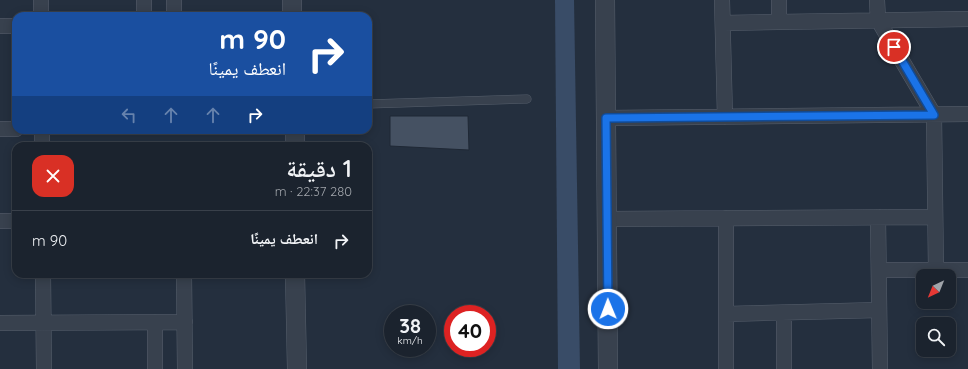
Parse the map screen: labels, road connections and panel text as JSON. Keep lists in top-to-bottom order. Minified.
{"north":"bottom left","page":{"turn":["90 m","انعطف يمينًا"],"heading":["1 دقيقة","280 m · 22:37"],"list":[{"name":"انعطف يمينًا","value":"90 m"}],"speed":"38 km/h","limit":"40"}}
